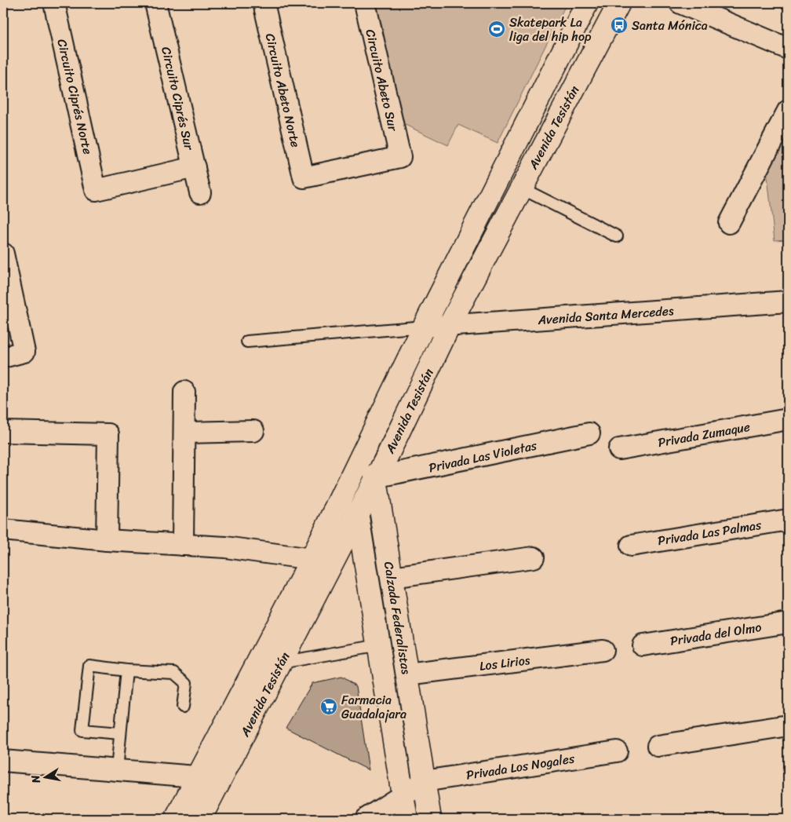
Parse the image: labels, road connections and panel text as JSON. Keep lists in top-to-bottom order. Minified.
{"streets":{"street":["Circuito Abeto Sur","Circuito Abeto Norte","Circuito Ciprés Norte","Circuito Ciprés Sur","Avenida Tesistán","Avenida Santa Mercedes","Privada Zumaque","Privada Las Violetas","Privada Las Palmas","Calzada Federalistas","Privada del Olmo","Los Lirios","Privada Los Nogales"]},"crossings":[["Circuito Abeto Sur","Circuito Abeto Norte"],["Circuito Ciprés Norte","Circuito Ciprés Sur"],["Avenida Tesistán","Avenida Santa Mercedes"],["Avenida Tesistán","Privada Las Violetas"],["Avenida Tesistán","Calzada Federalistas"],["Privada Las Violetas","Calzada Federalistas"],["Calzada Federalistas","Los Lirios"],["Calzada Federalistas","Privada Los Nogales"]],"places":{"bus stop":["Santa Mónica"],"sports":["Skatepark La liga del hip hop"],"supermarket":["Farmacia Guadalajara"]},"north":"left"}
